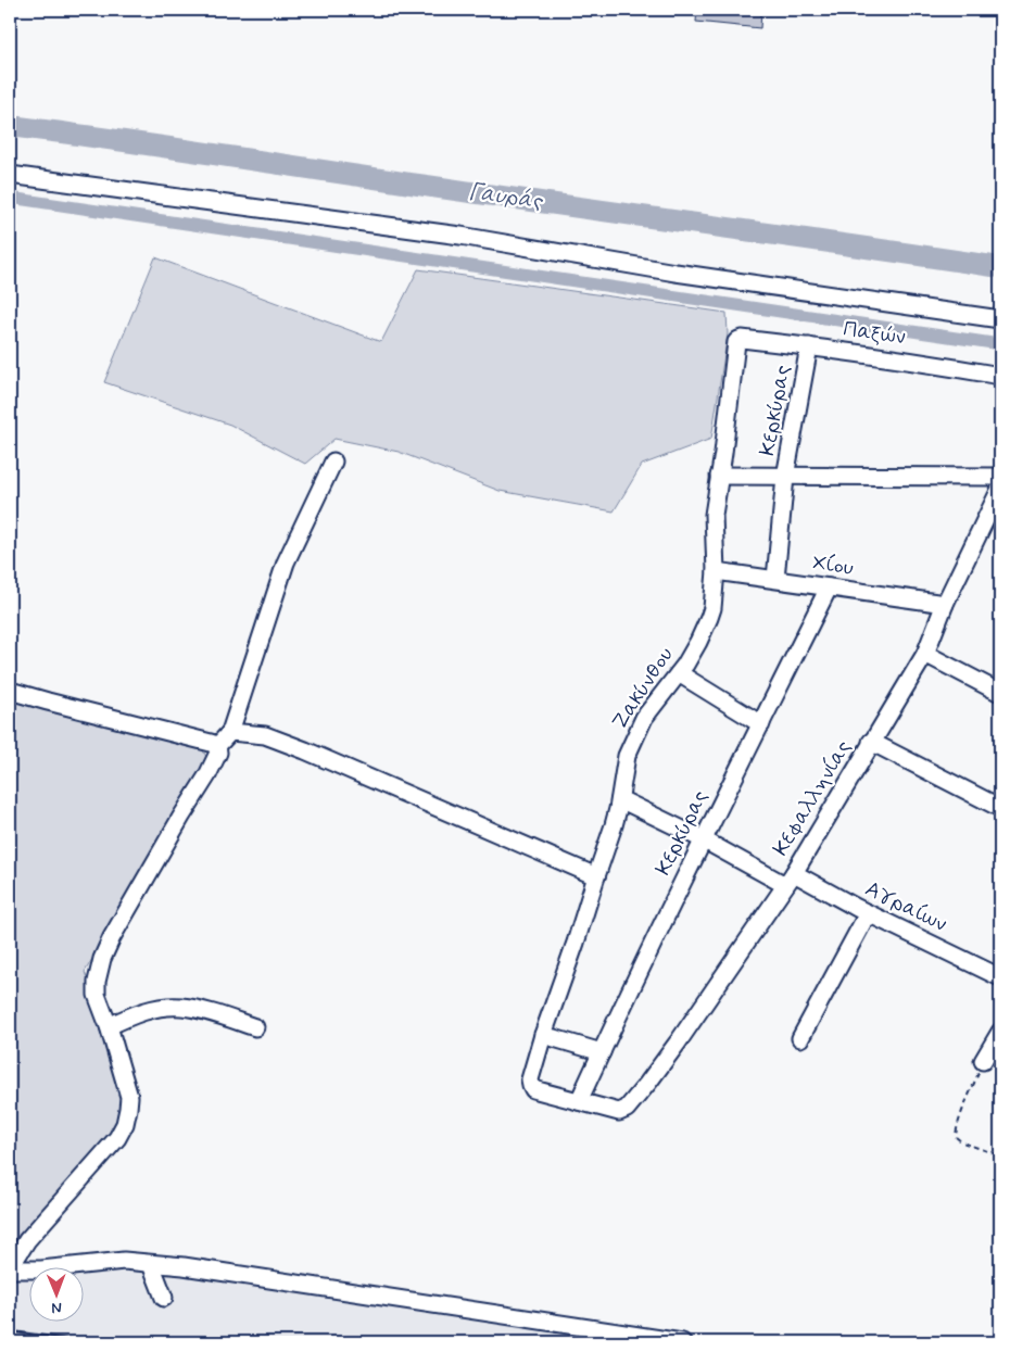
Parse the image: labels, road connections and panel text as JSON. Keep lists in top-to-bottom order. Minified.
{"streets":{"street":["Παξών","Κερκύρας","Χίου","Ζακύνθου","Κεφαλληνίας","Αγραίων"]},"crossings":[["Παξών","Κερκύρας"],["Παξών","Ζακύνθου"],["Κερκύρας","Χίου"],["Κερκύρας","Ζακύνθου"],["Κερκύρας","Κεφαλληνίας"],["Κερκύρας","Αγραίων"],["Χίου","Ζακύνθου"],["Χίου","Κεφαλληνίας"],["Ζακύνθου","Κεφαλληνίας"],["Ζακύνθου","Αγραίων"],["Κεφαλληνίας","Αγραίων"]],"water":["Γαυράς"],"north":"bottom"}
